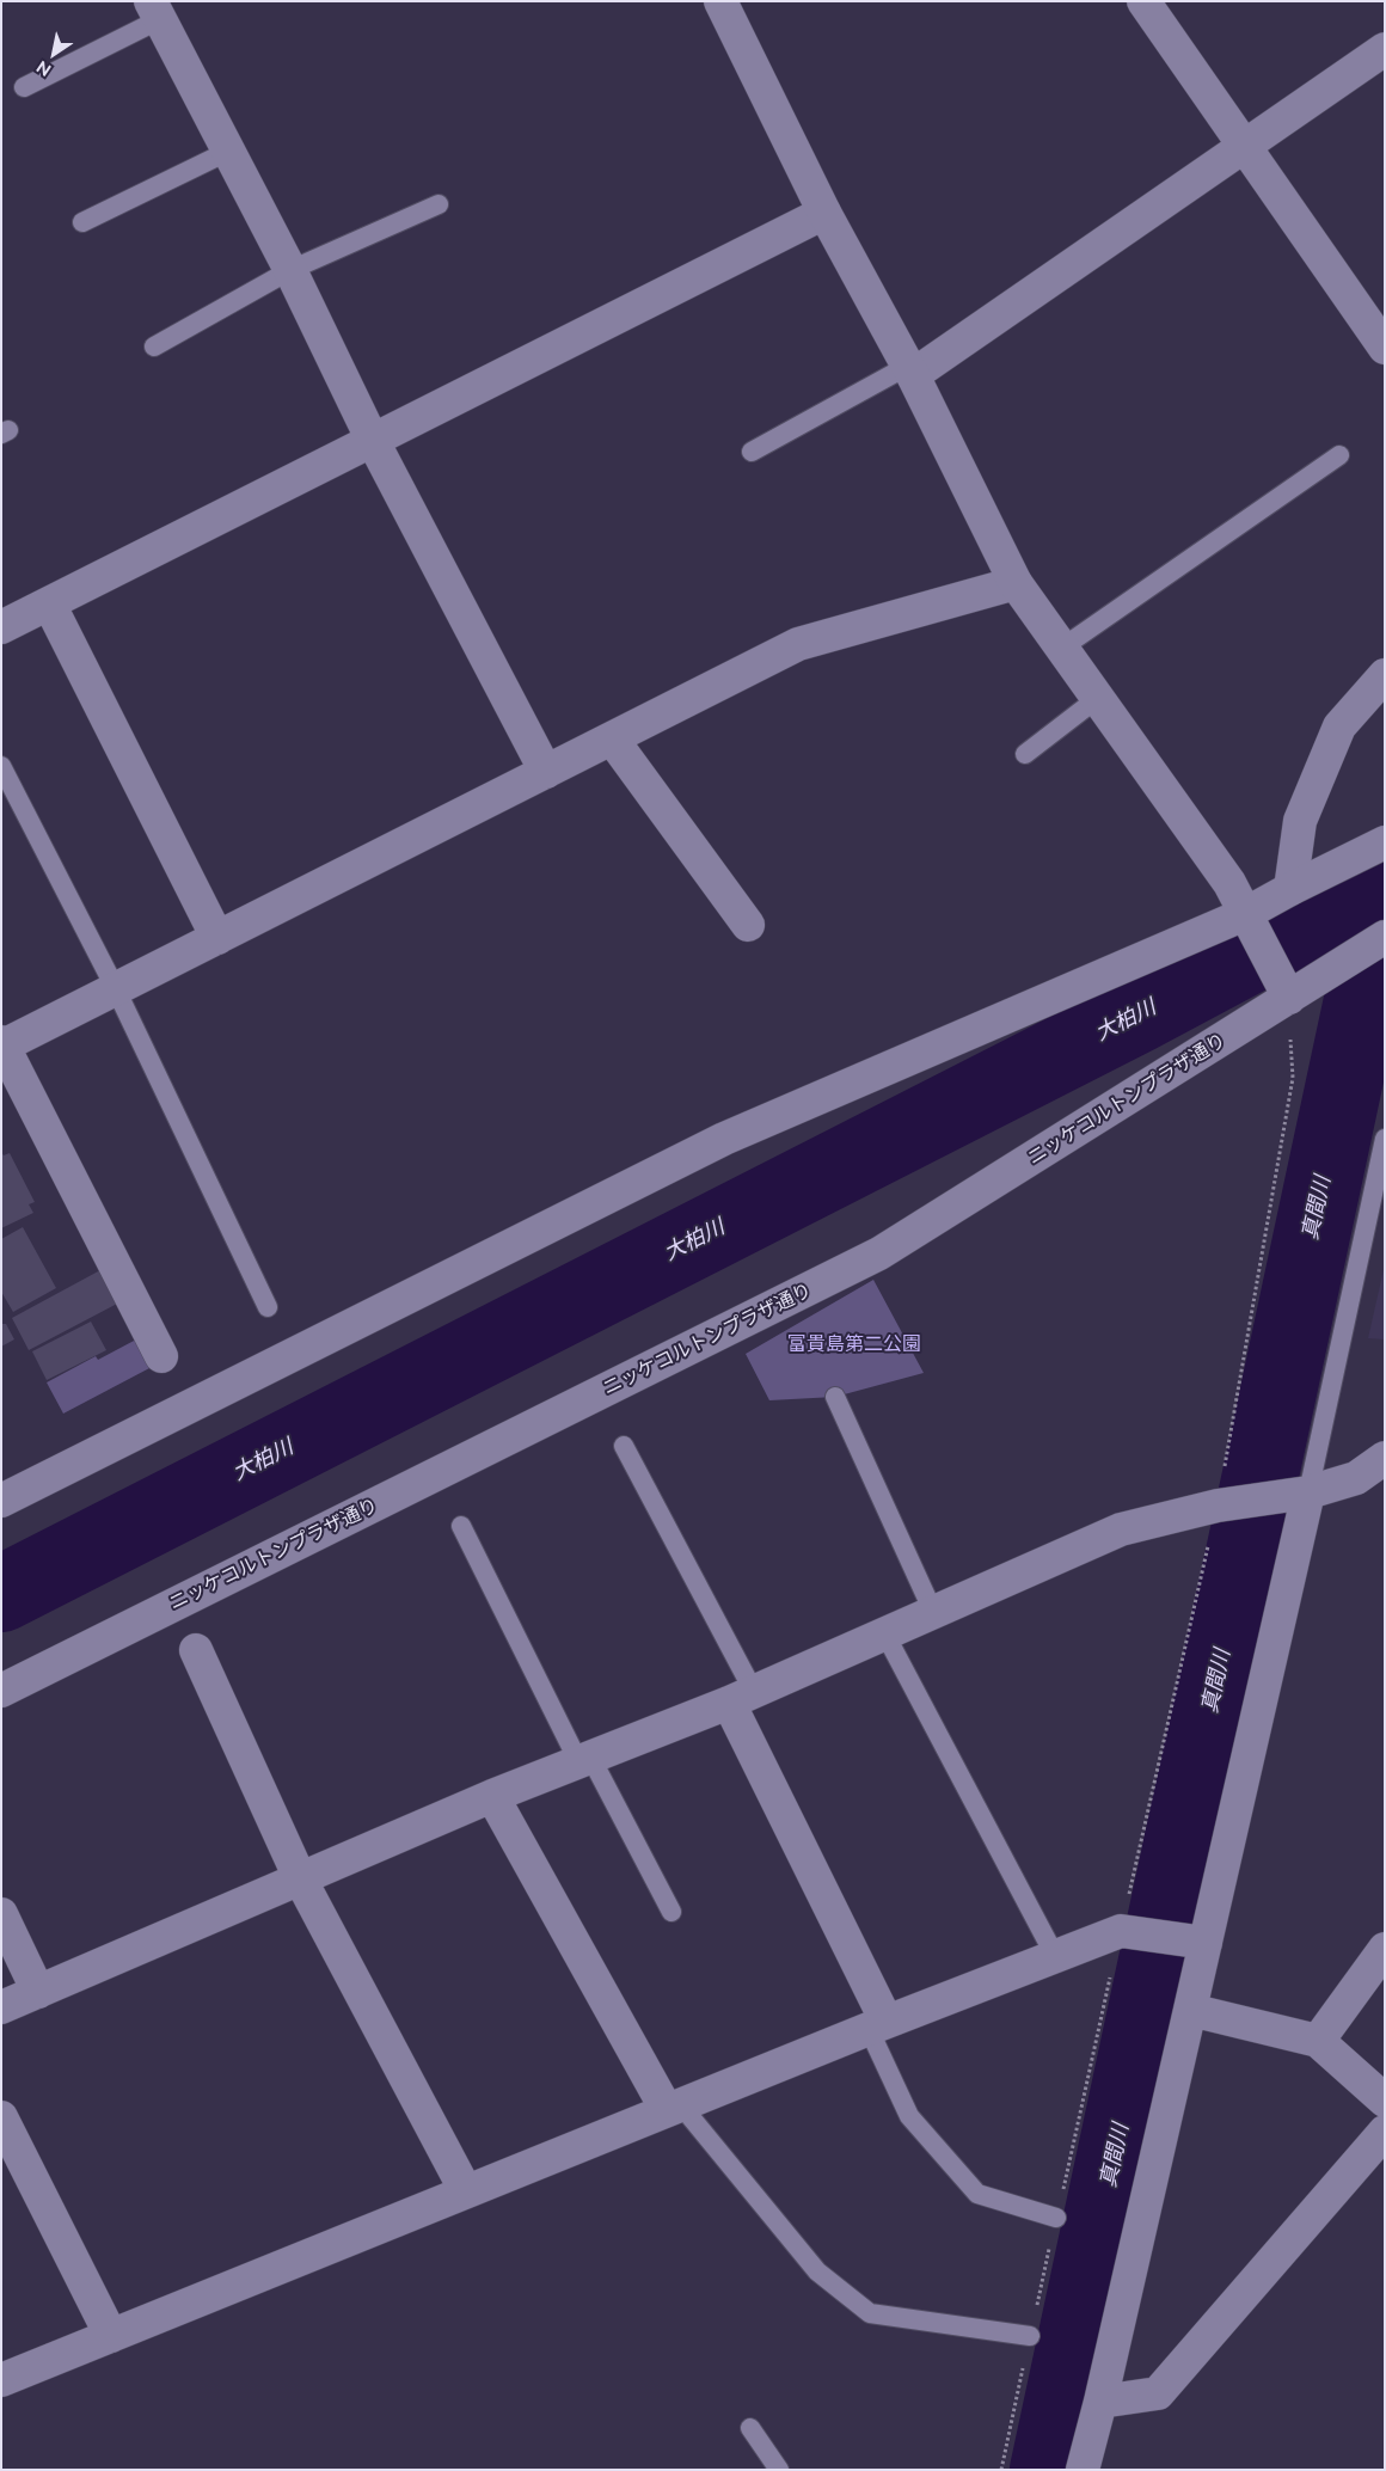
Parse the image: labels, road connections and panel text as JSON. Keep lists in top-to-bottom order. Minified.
{"streets":{"street":["ニッケコルトンプラザ通り"]},"water":["大柏川","真間川"],"parks":["富貴島第二公園"],"north":"bottom left"}
